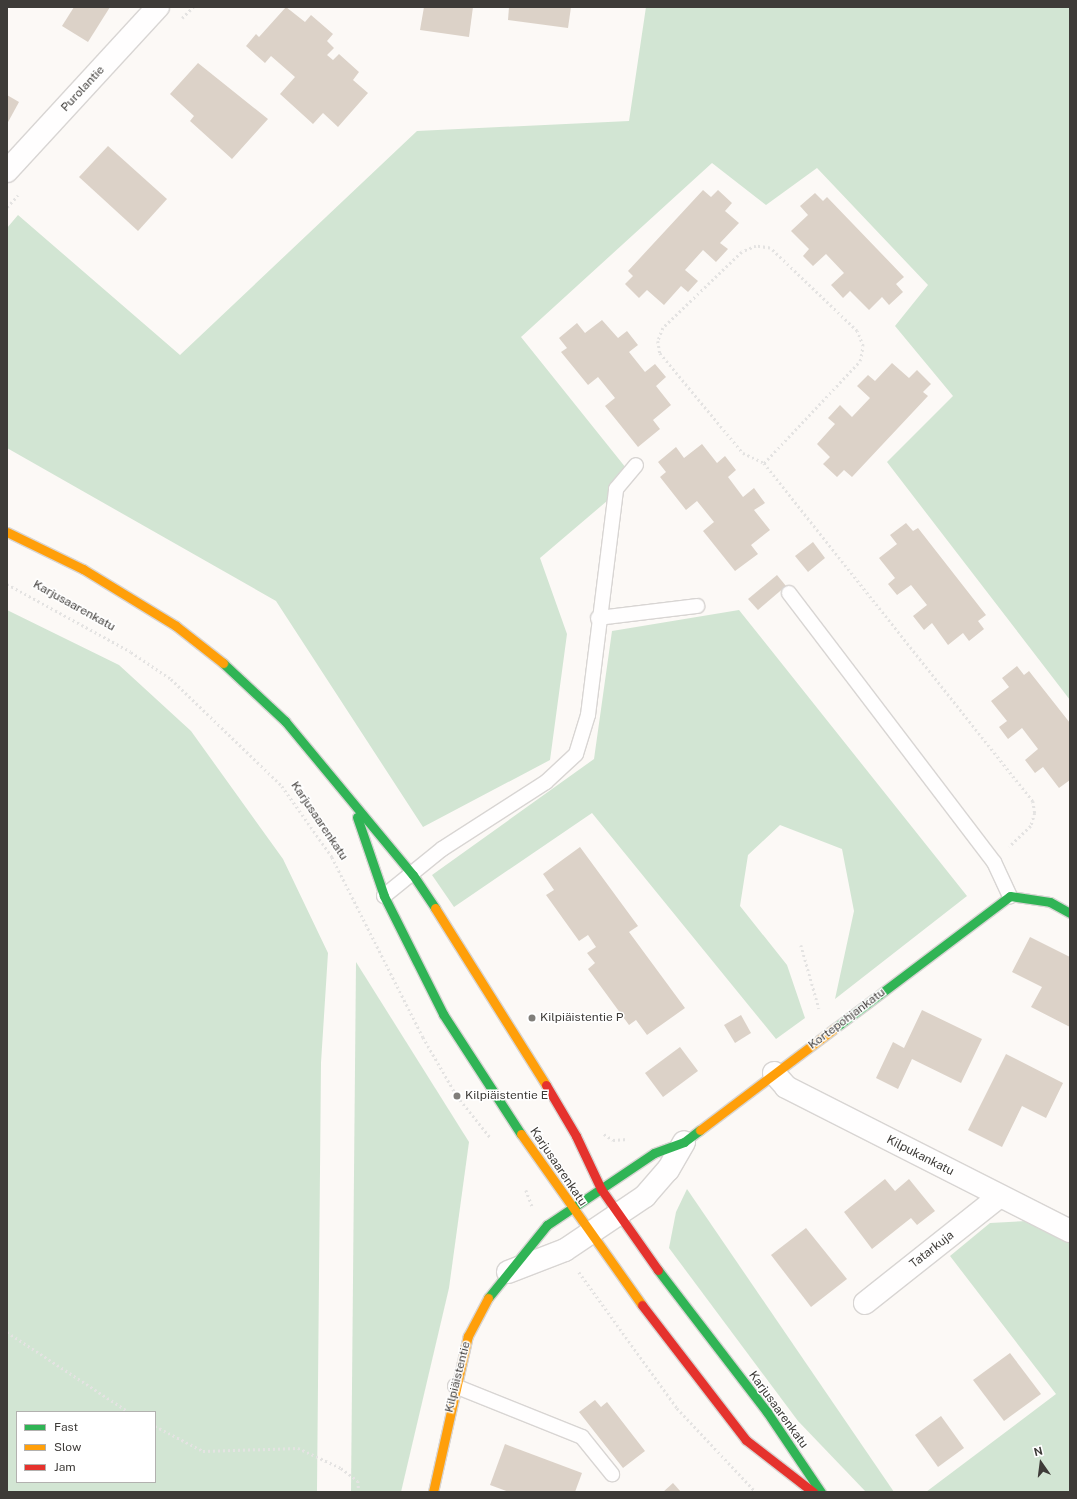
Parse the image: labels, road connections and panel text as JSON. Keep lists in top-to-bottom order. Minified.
{"streets":{"street":["Purolantie","Karjusaarenkatu","Kortepohjankatu","Kilpukankatu","Tatarkuja","Kilpiäistentie"]},"crossings":[["Karjusaarenkatu","Kortepohjankatu"],["Karjusaarenkatu","Kilpiäistentie"],["Kortepohjankatu","Kilpukankatu"],["Kortepohjankatu","Kilpiäistentie"],["Kilpukankatu","Tatarkuja"]],"places":["Kilpiäistentie P","Kilpiäistentie E"],"legend":["Fast","Slow","Jam"],"north":"top"}
